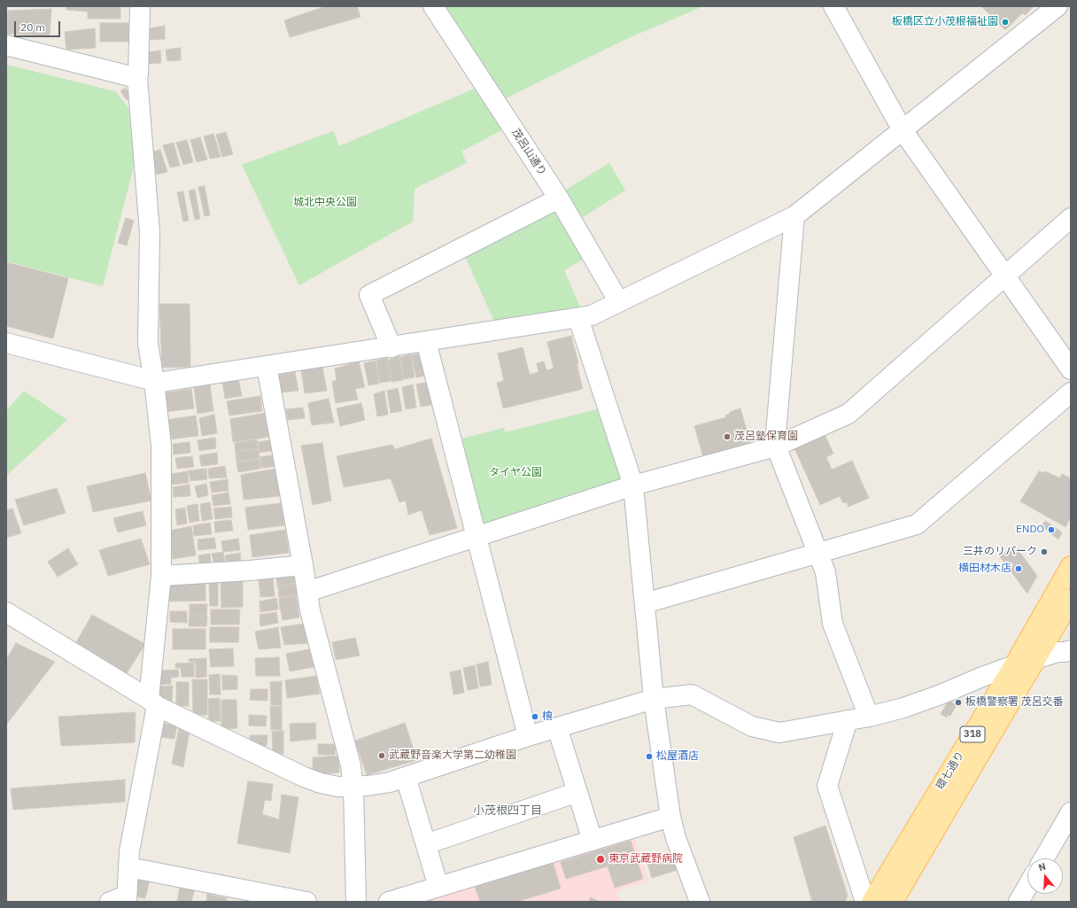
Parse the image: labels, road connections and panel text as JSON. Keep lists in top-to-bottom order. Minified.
{"streets":{"main road":["318","環七通り"],"street":["茂呂山通り"]},"districts":["小茂根四丁目"],"parks":["城北中央公園","タイヤ公園"],"places":["板橋区立小茂根福祉園","茂呂塾保育園","ENDO","三井のリパーク","横田材木店","板橋警察署 茂呂交番","檜","武蔵野音楽大学第二幼稚園","松屋酒店","東京武蔵野病院"],"scale_bar":"20 m","north":"top"}
